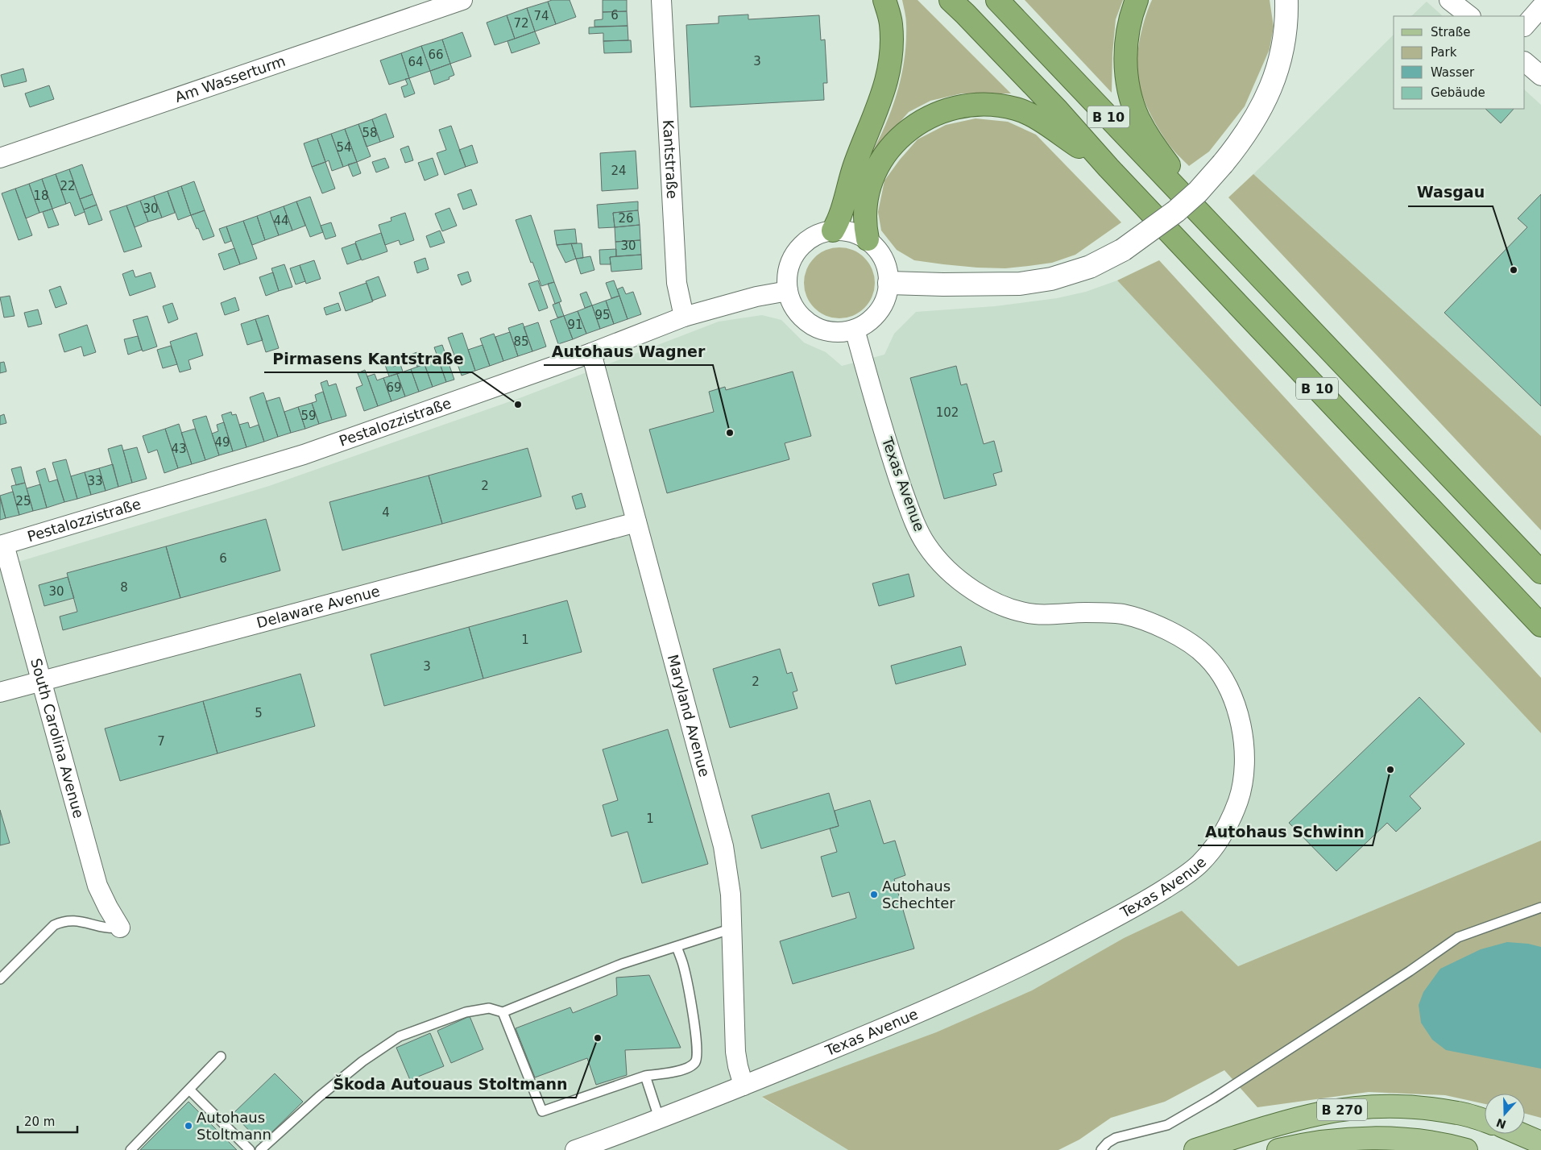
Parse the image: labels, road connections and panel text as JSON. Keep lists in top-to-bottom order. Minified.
{"streets":{"highway":["B 10"],"main road":["B 270"],"street":["Am Wasserturm","Kantstraße","Pestalozzistraße","Texas Avenue","Delaware Avenue","Maryland Avenue","South Carolina Avenue"]},"crossings":[["Kantstraße","Pestalozzistraße"],["Pestalozzistraße","Texas Avenue"],["Pestalozzistraße","Maryland Avenue"],["Pestalozzistraße","South Carolina Avenue"],["Texas Avenue","Maryland Avenue"],["Delaware Avenue","Maryland Avenue"],["Delaware Avenue","South Carolina Avenue"]],"places":["Wasgau","Pirmasens Kantstraße","Autohaus Wagner","Autohaus Schwinn","Autohaus Schechter","Škoda Autouaus Stoltmann","Autohaus Stoltmann"],"house_numbers":["6","74","72","66","3","64","58","54","24","22","18","30","26","44","30","95","91","85","69","102","59","49","43","33","2","25","4","6","8","30","1","3","2","5","7","1"],"legend":["Straße","Park","Wasser","Gebäude"],"scale_bar":"20 m","north":"bottom"}
